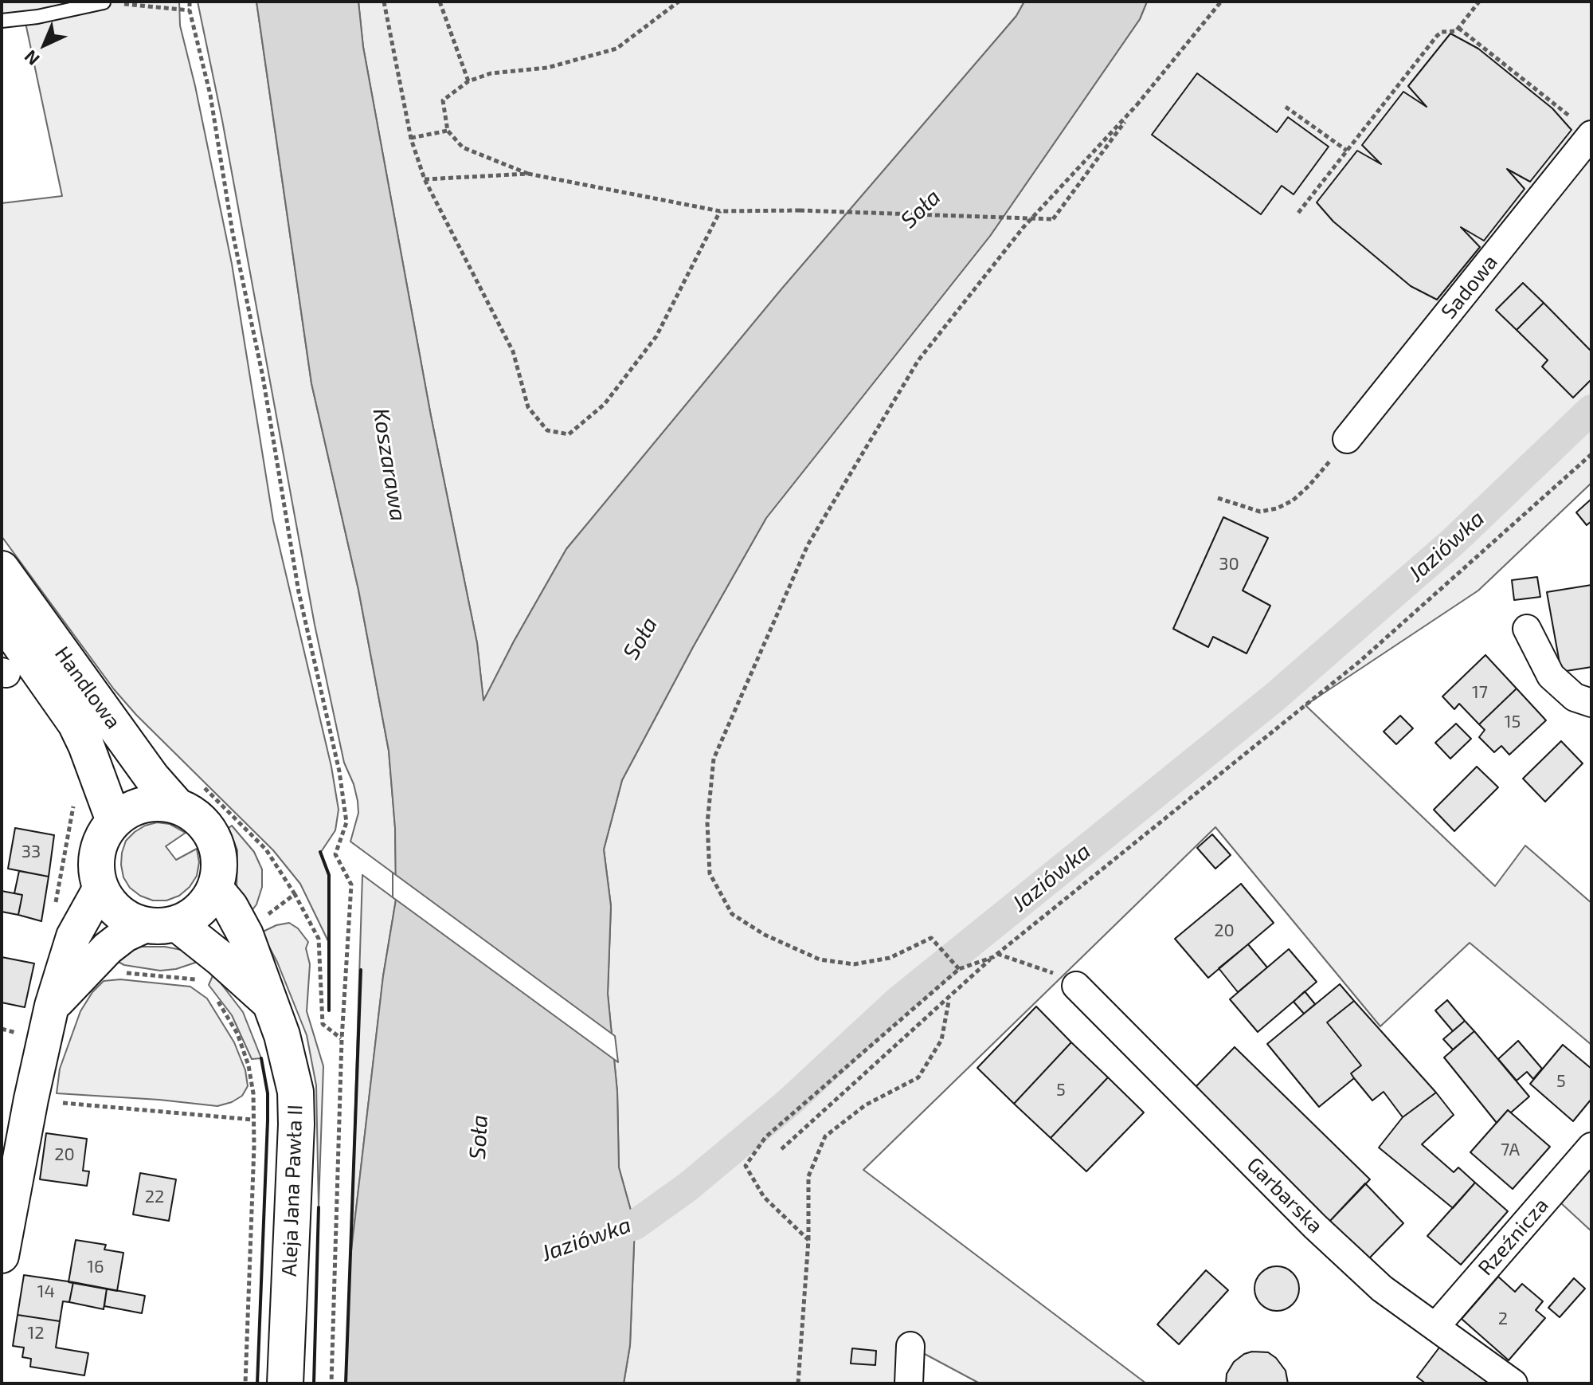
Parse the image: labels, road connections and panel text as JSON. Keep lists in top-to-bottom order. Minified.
{"streets":{"main road":["Handlowa","Aleja Jana Pawła II"],"street":["Sadowa","Garbarska","Rzeźnicza"]},"crossings":[["Handlowa","Aleja Jana Pawła II"],["Garbarska","Rzeźnicza"]],"water":["Soła","Koszarawa","Jaziówka"],"house_numbers":["30","17","15","33","20","5","5","7A","20","22","16","14","2","12"],"north":"bottom left"}
